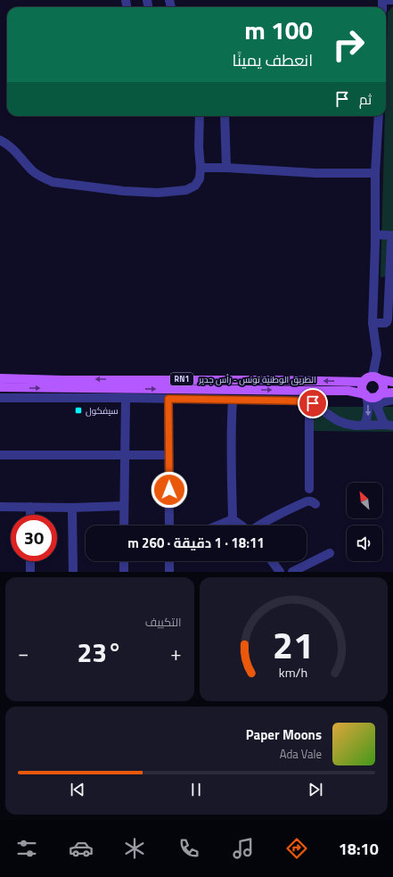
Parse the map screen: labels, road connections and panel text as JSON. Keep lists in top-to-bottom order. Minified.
{"streets":{"main road":["RN1","الطريق الوطنية تونس - رأس جدير"]},"places":{"transit":["سيفكول"]},"north":"top left","page":{"turn":["100 m","انعطف يمينًا"],"then":"ثم","limit":"30","trip":"18:11 · 1 دقيقة · 260 m","tile":"التكييف","heat":["−","23°","+"],"song":["Paper Moons","Ada Vale"],"tabs":"18:10","gauge":["21","km/h"]}}
